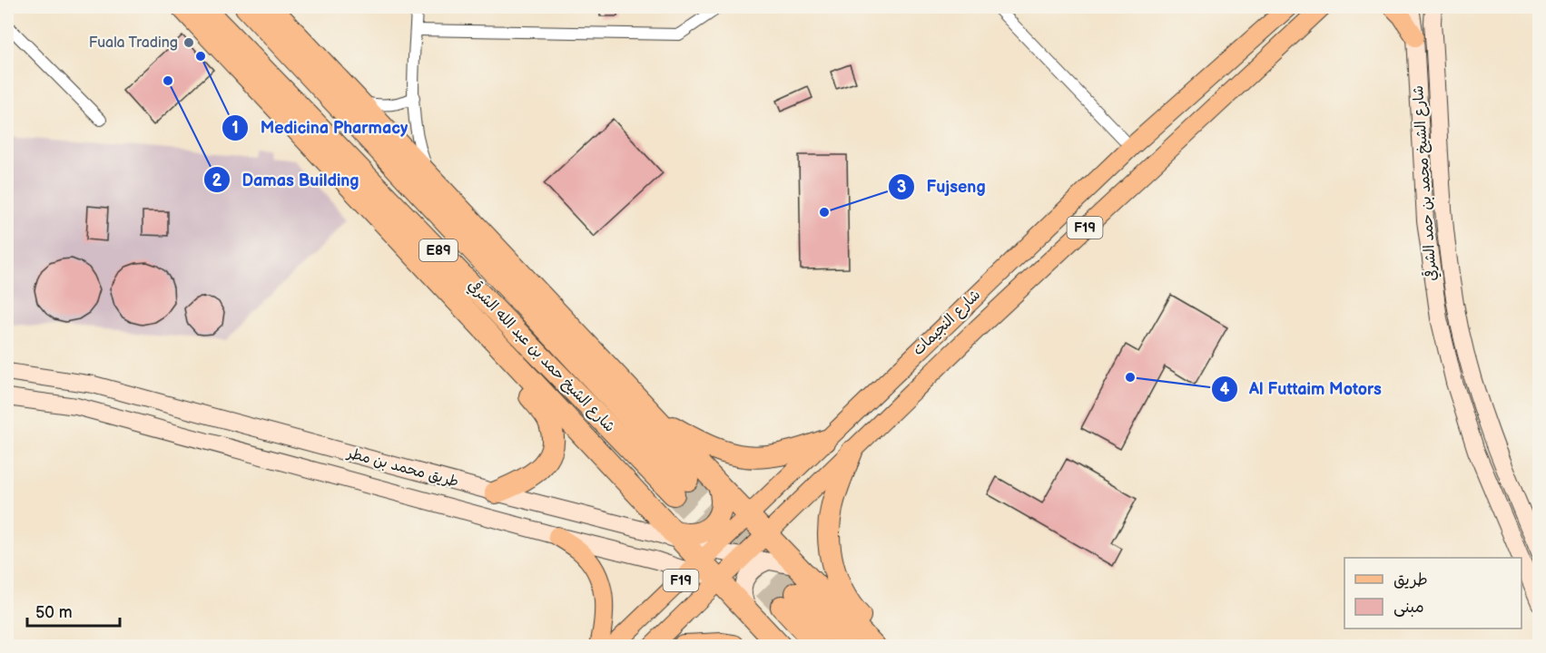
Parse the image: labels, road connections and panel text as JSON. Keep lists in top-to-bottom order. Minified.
{"streets":{"highway":["E89","شارع الشيخ حمد بن عبد الله الشرقي"],"main road":["F19","شارع النجيمات"],"street":["شارع الشيخ محمد بن حمد الشرقي","طريق محمد بن مطر"]},"crossings":[["شارع النجيمات","طريق محمد بن مطر"]],"places":["Fuala Trading","Medicina Pharmacy","Damas Building","Fujseng","Al Futtaim Motors"],"legend":["طريق","مبنى"],"scale_bar":"50 m"}
